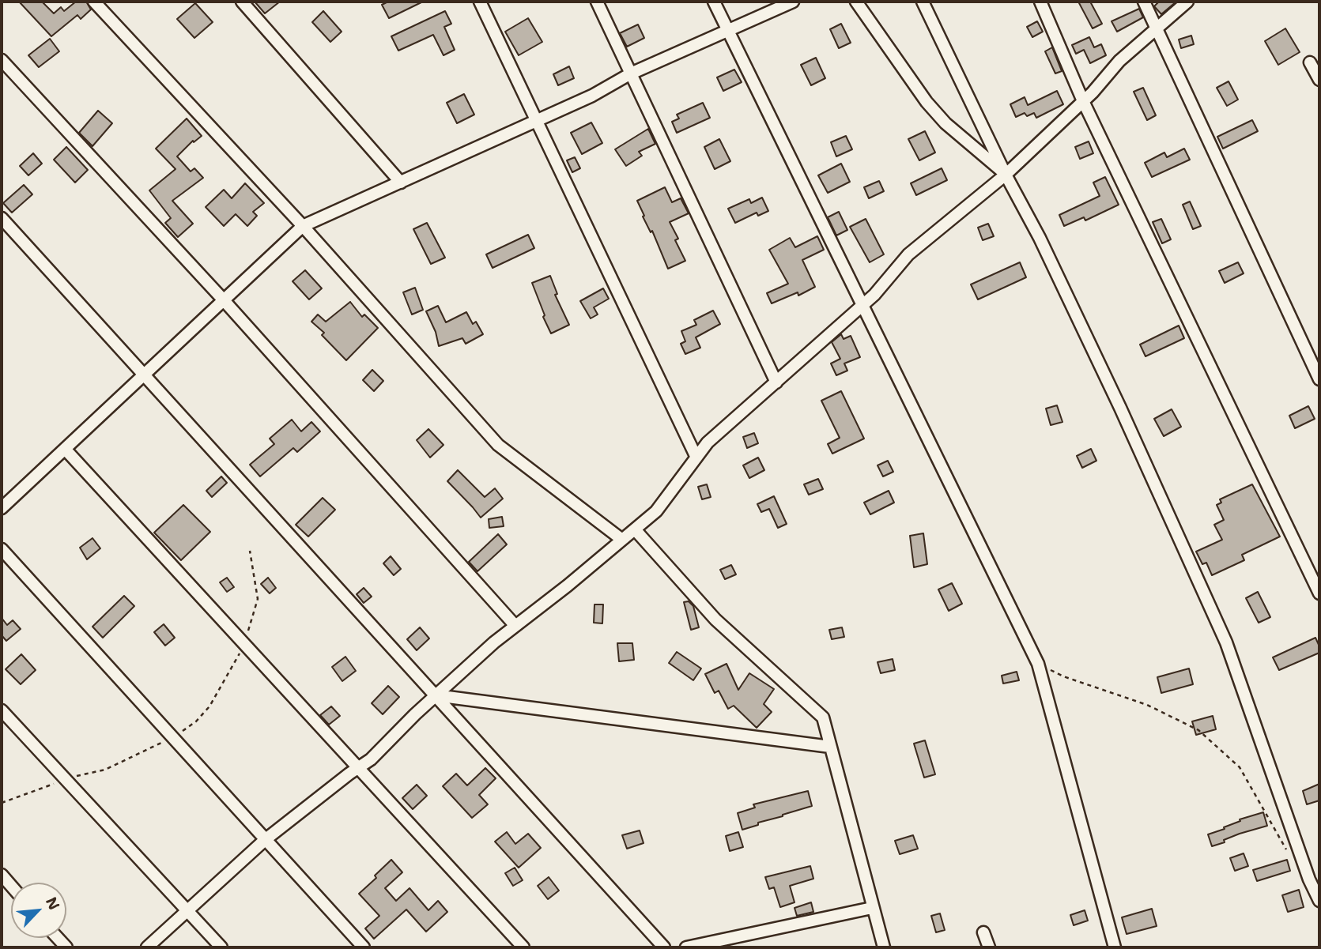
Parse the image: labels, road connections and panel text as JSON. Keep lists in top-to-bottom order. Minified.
{"north":"top right"}
